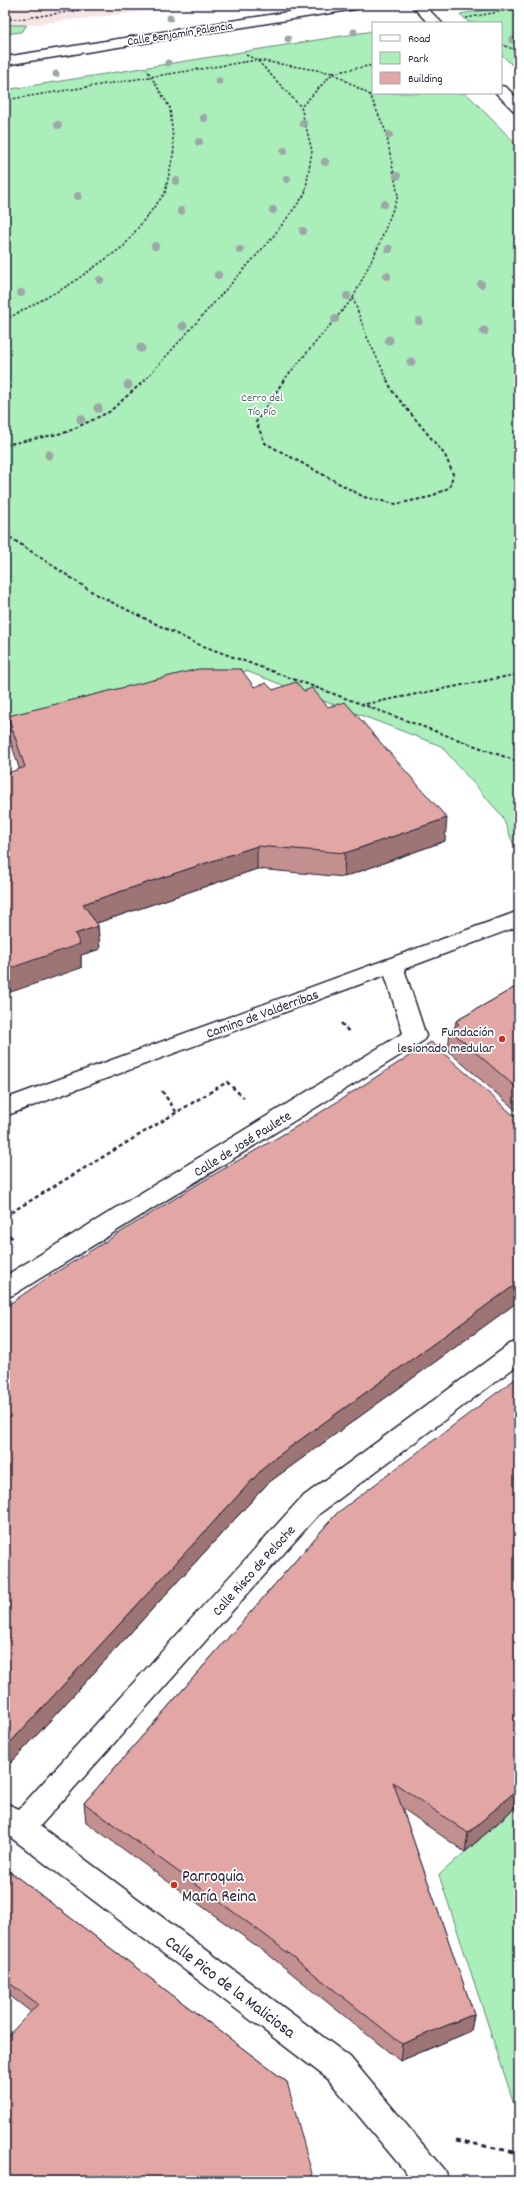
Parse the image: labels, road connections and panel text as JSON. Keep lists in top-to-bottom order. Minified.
{"streets":{"street":["Calle Benjamín Palencia","Camino de Valderribas","Calle de José Paulete","Calle Risco de Peloche","Calle Pico de la Maliciosa"]},"crossings":[["Calle Risco de Peloche","Calle Pico de la Maliciosa"]],"parks":["Cerro del Tío Pío"],"places":["Fundación lesionado medular","Parroquia María Reina"],"legend":["Road","Park","Building"]}
